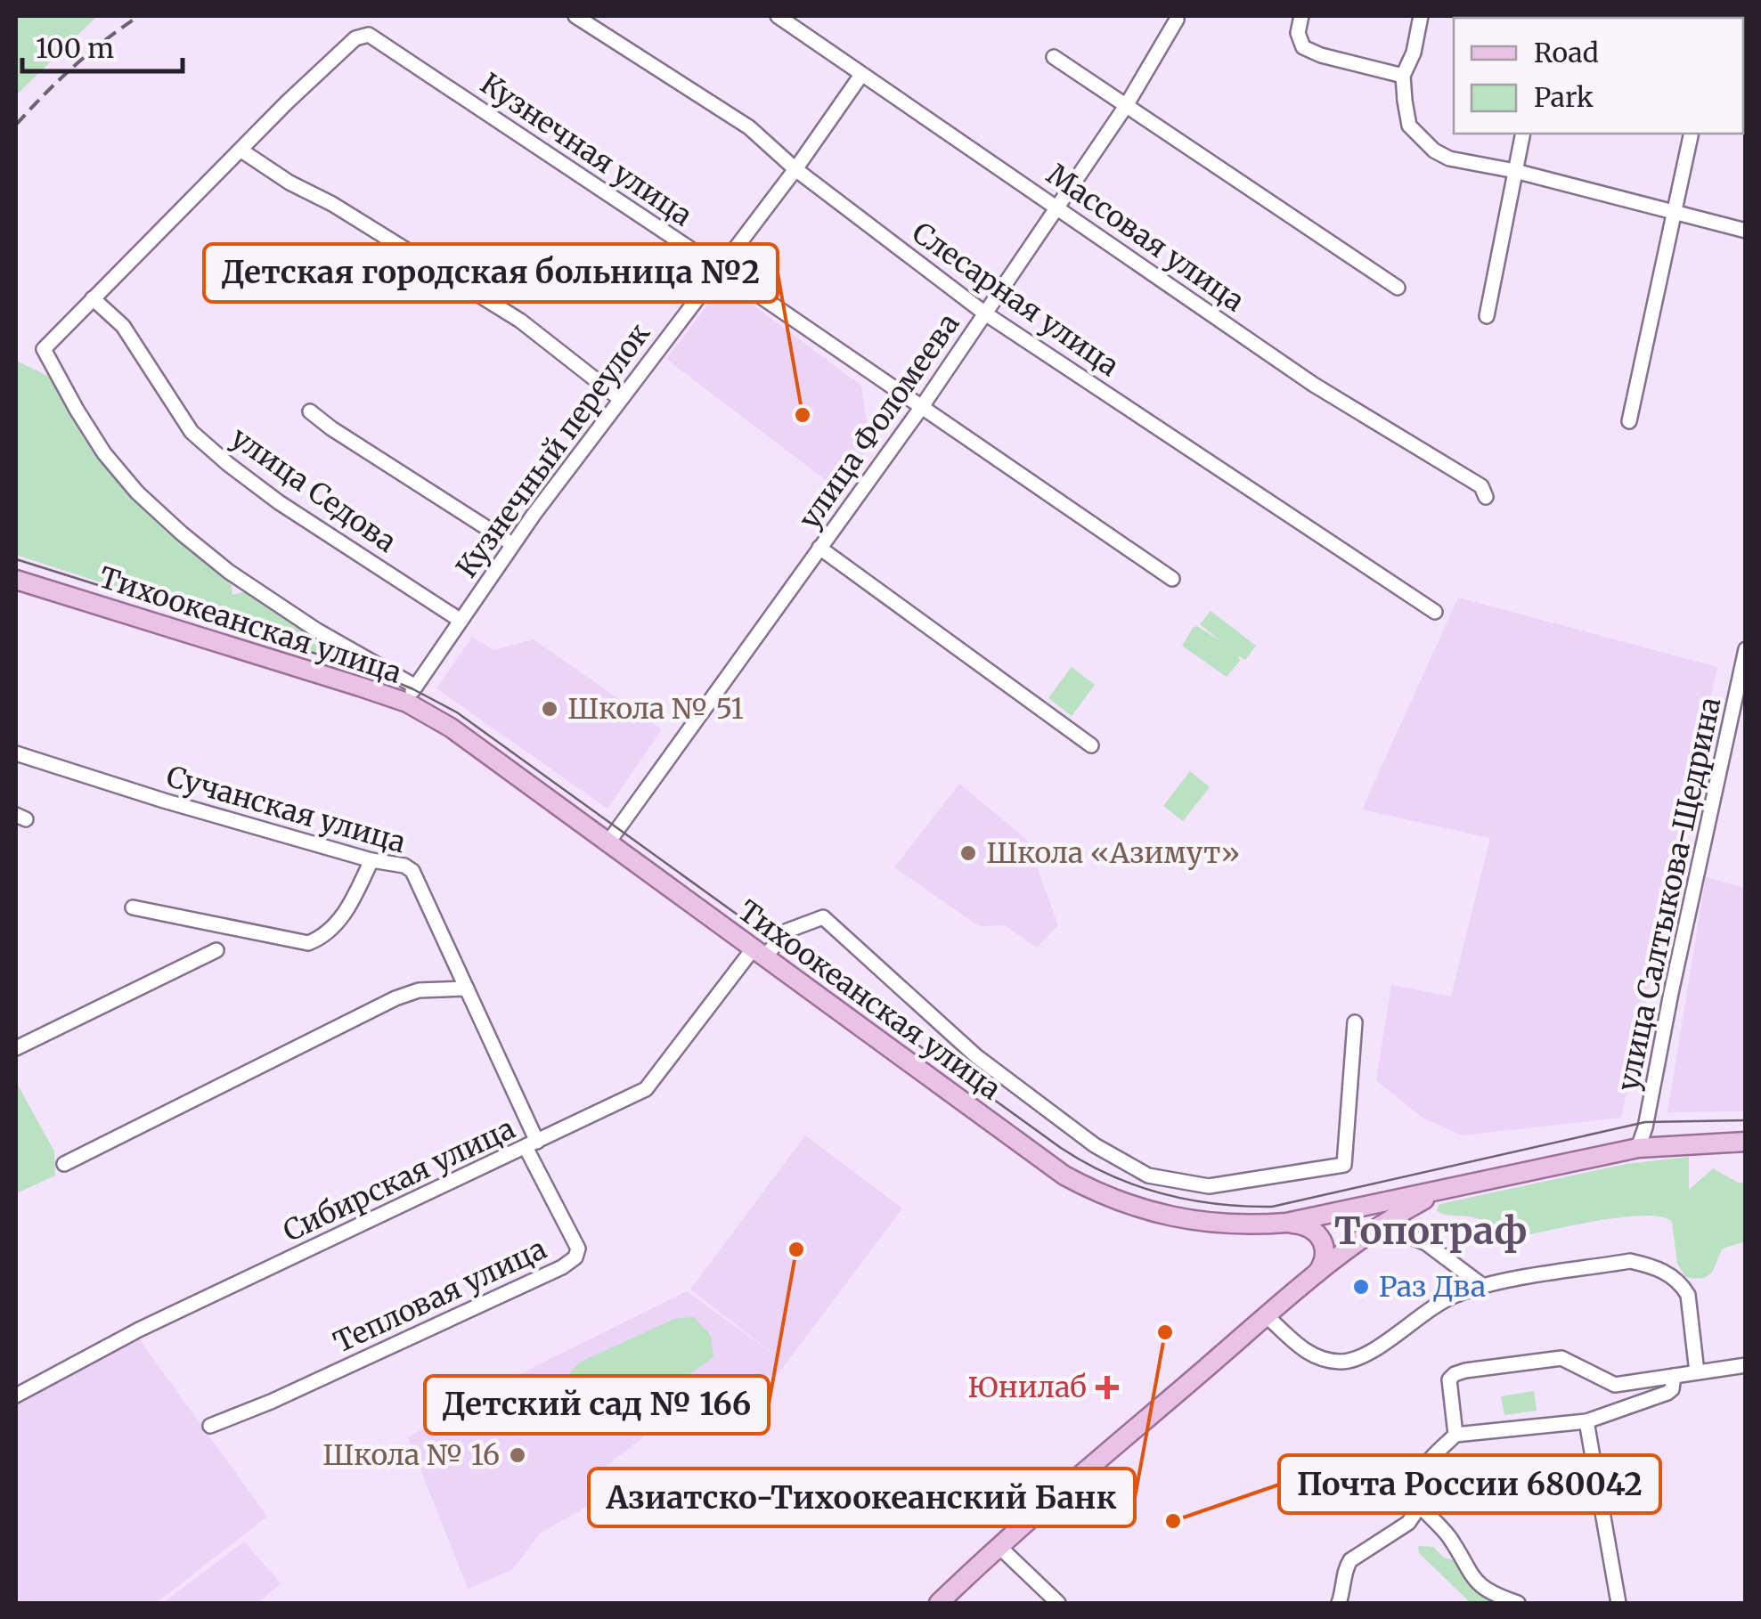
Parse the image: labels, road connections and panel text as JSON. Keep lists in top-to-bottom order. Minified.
{"streets":{"main road":["Тихоокеанская улица"],"street":["Кузнечная улица","Массовая улица","Слесарная улица","улица Фоломеева","Кузнечный переулок","улица Седова","Сучанская улица","улица Салтыкова-Щедрина","Сибирская улица","Тепловая улица"]},"crossings":[["Кузнечная улица","улица Фоломеева"],["Кузнечная улица","Кузнечный переулок"],["Массовая улица","улица Фоломеева"],["Массовая улица","Кузнечный переулок"],["Слесарная улица","улица Фоломеева"],["Слесарная улица","Кузнечный переулок"],["улица Фоломеева","Тихоокеанская улица"],["Кузнечный переулок","улица Седова"],["Кузнечный переулок","Тихоокеанская улица"],["Тихоокеанская улица","улица Салтыкова-Щедрина"],["Тихоокеанская улица","Сибирская улица"],["Сучанская улица","Сибирская улица"],["Сучанская улица","Тепловая улица"],["Сибирская улица","Тепловая улица"]],"districts":["Топограф"],"places":{"other":["Детская городская больница №2","Школа № 51","Школа «Азимут»","Детский сад № 166","Раз Два","Азиатско-Тихоокеанский Банк","Школа № 16","Почта России 680042"],"health":["Юнилаб"]},"legend":["Road","Park"],"scale_bar":"100 m"}
